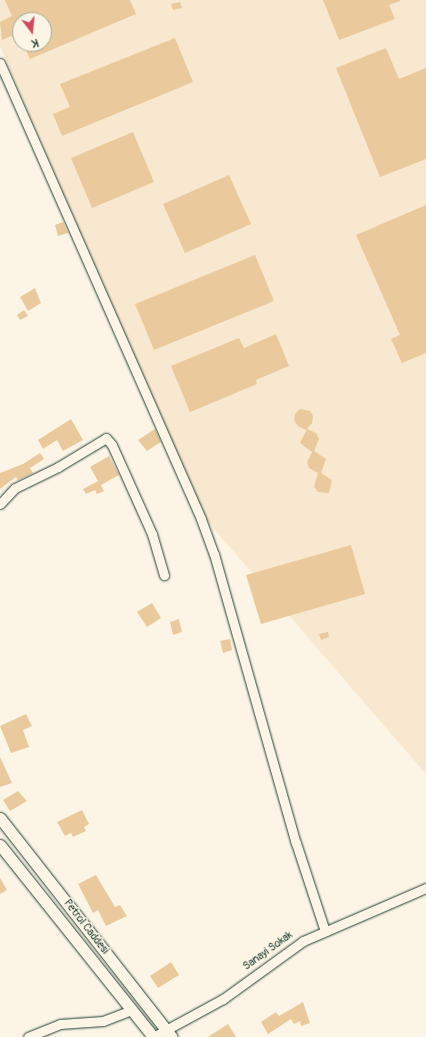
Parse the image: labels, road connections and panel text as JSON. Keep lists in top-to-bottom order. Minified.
{"streets":{"main road":["Petrol Caddesi"],"street":["Sanayi Sokak"]},"crossings":[["Petrol Caddesi","Sanayi Sokak"]],"north":"bottom"}
